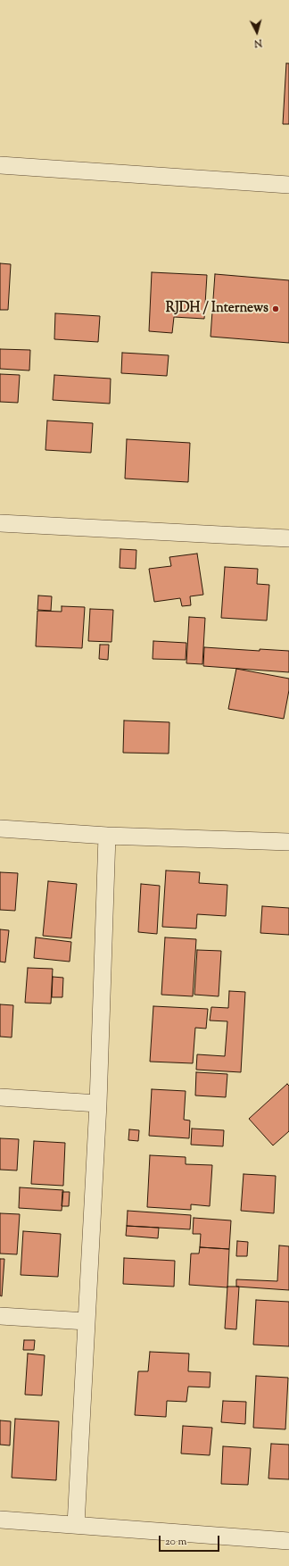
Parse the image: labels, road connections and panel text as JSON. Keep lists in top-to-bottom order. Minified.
{"places":["RJDH / Internews"],"scale_bar":"20 m","north":"bottom"}
